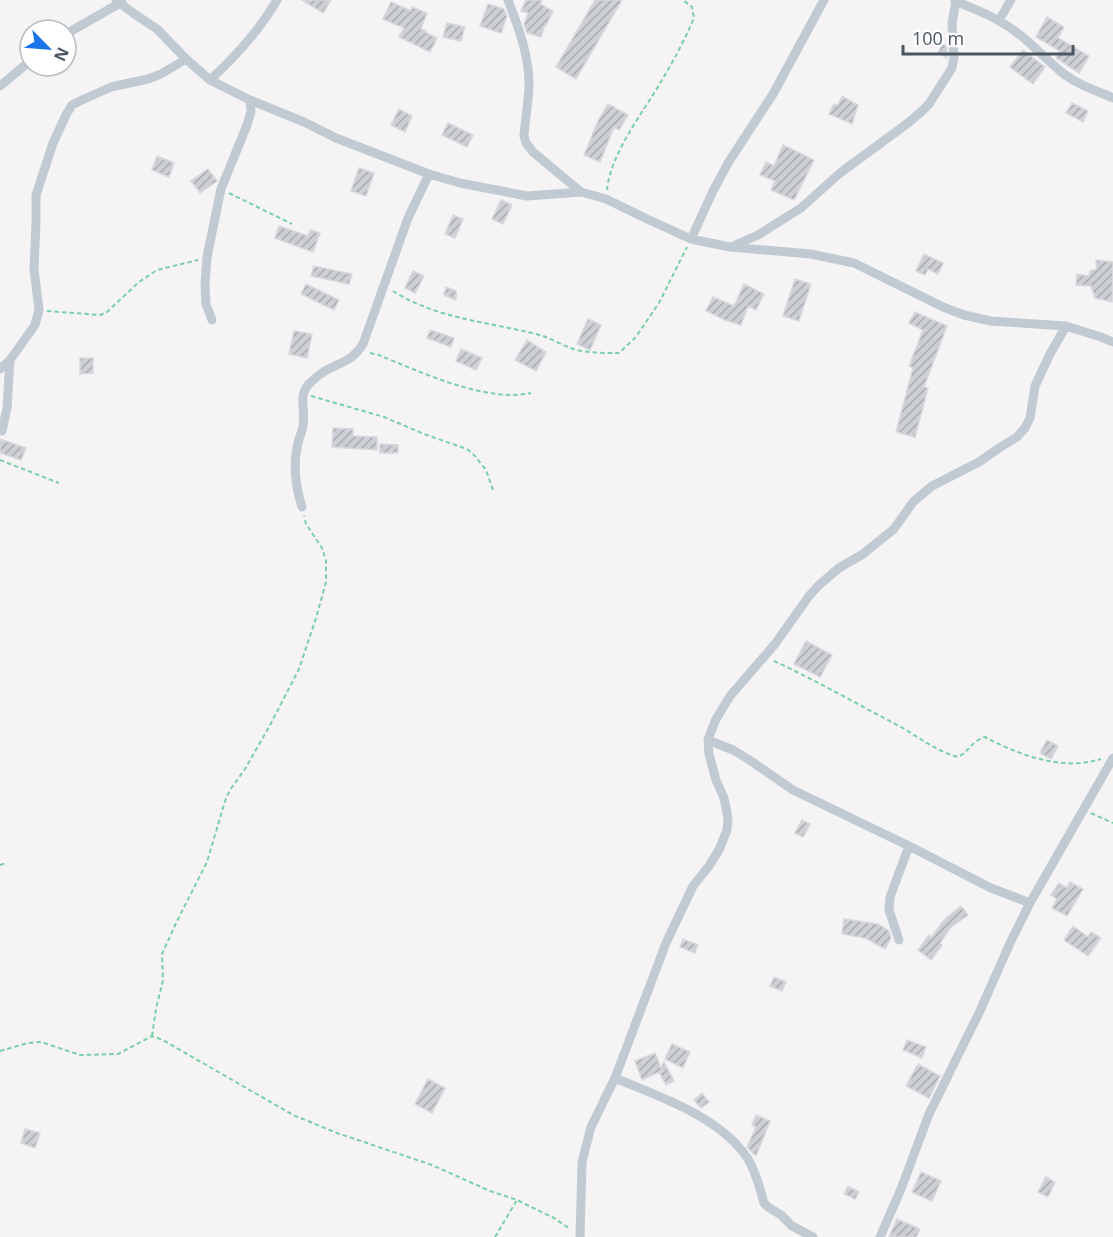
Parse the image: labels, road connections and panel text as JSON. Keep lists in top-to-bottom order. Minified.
{"scale_bar":"100 m","north":"bottom right"}
